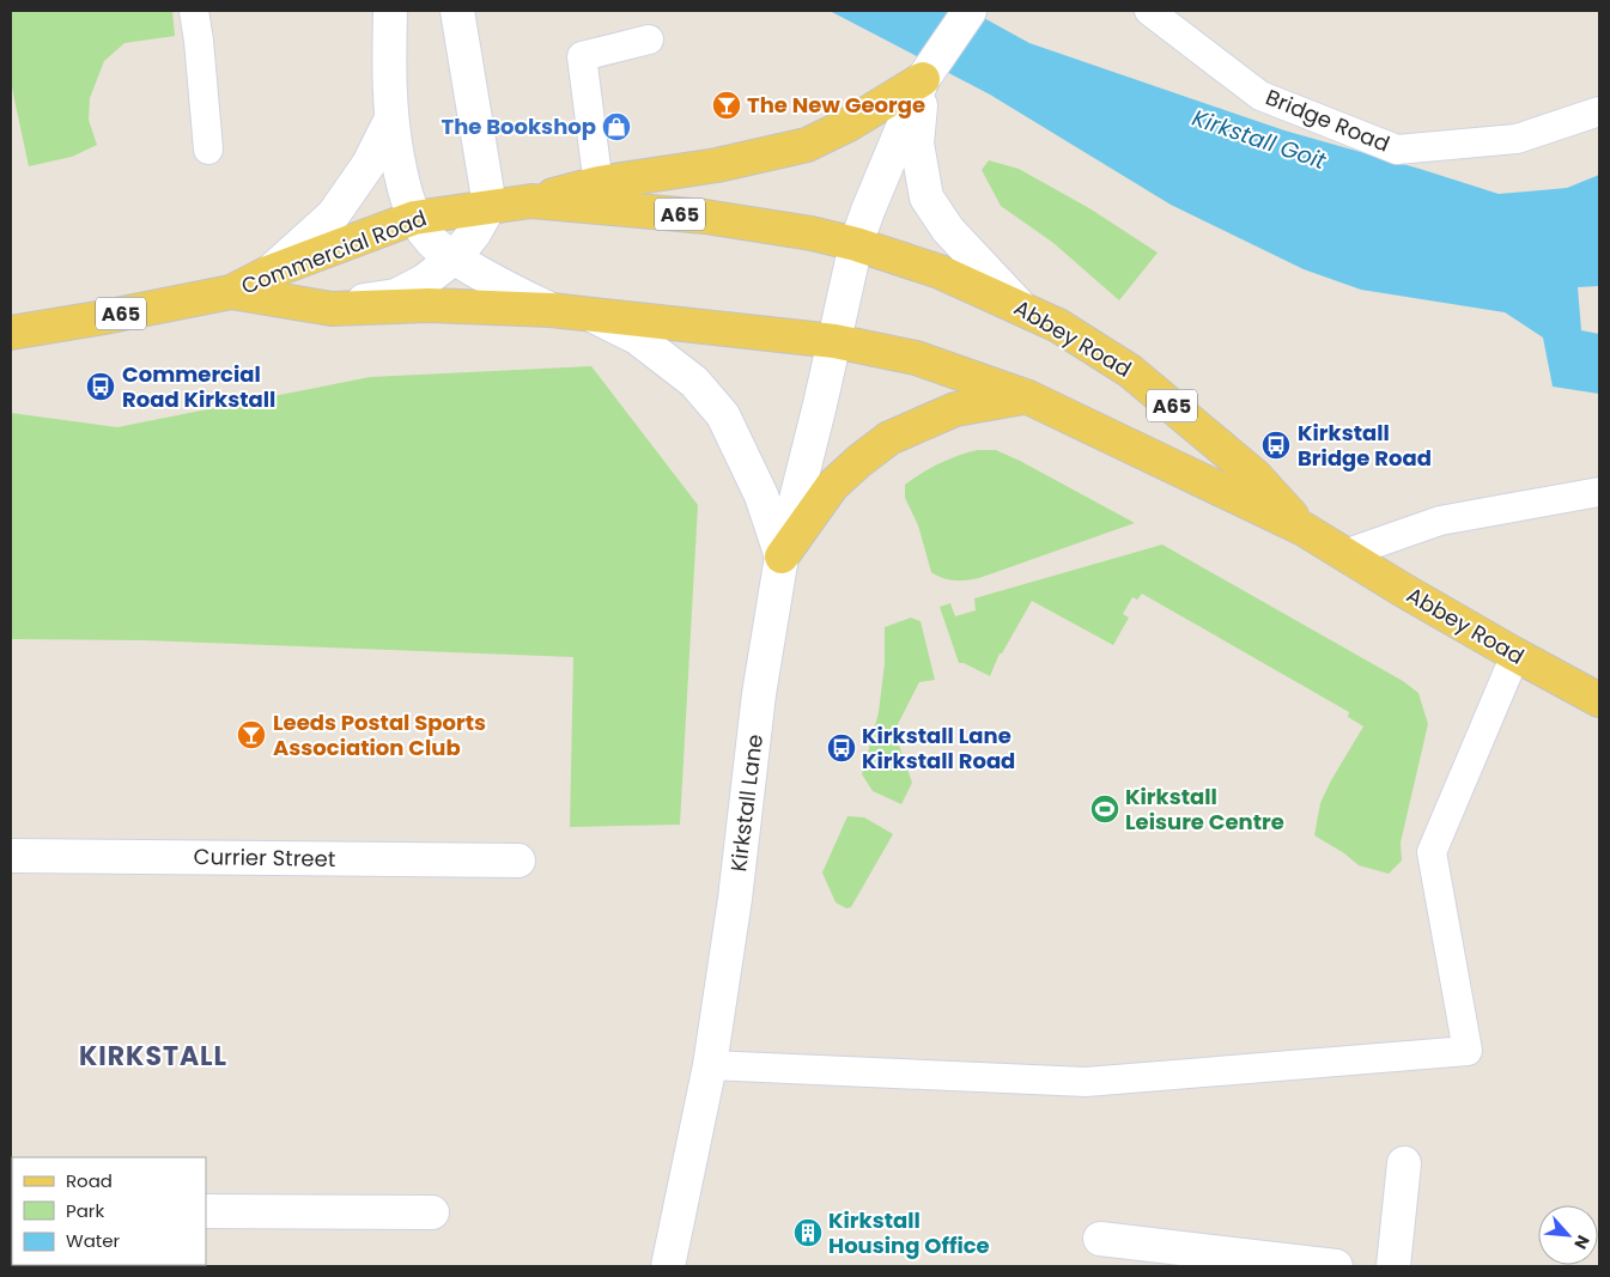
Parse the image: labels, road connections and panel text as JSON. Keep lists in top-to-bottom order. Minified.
{"streets":{"main road":["A65","Commercial Road","Abbey Road"],"street":["Kirkstall Lane","Currier Street"],"lane":["Bridge Road"]},"crossings":[["A65","Commercial Road"],["A65","Abbey Road"],["A65","Kirkstall Lane"],["Commercial Road","Abbey Road"],["Commercial Road","Kirkstall Lane"],["Abbey Road","Kirkstall Lane"]],"districts":["KIRKSTALL"],"water":["Kirkstall Goit"],"places":{"bar":["The New George","Leeds Postal Sports Association Club"],"shop":["The Bookshop"],"bus stop":["Commercial Road Kirkstall","Kirkstall Bridge Road","Kirkstall Lane Kirkstall Road"],"sports":["Kirkstall Leisure Centre"],"building":["Kirkstall Housing Office"]},"legend":["Road","Park","Water"],"north":"bottom right"}
